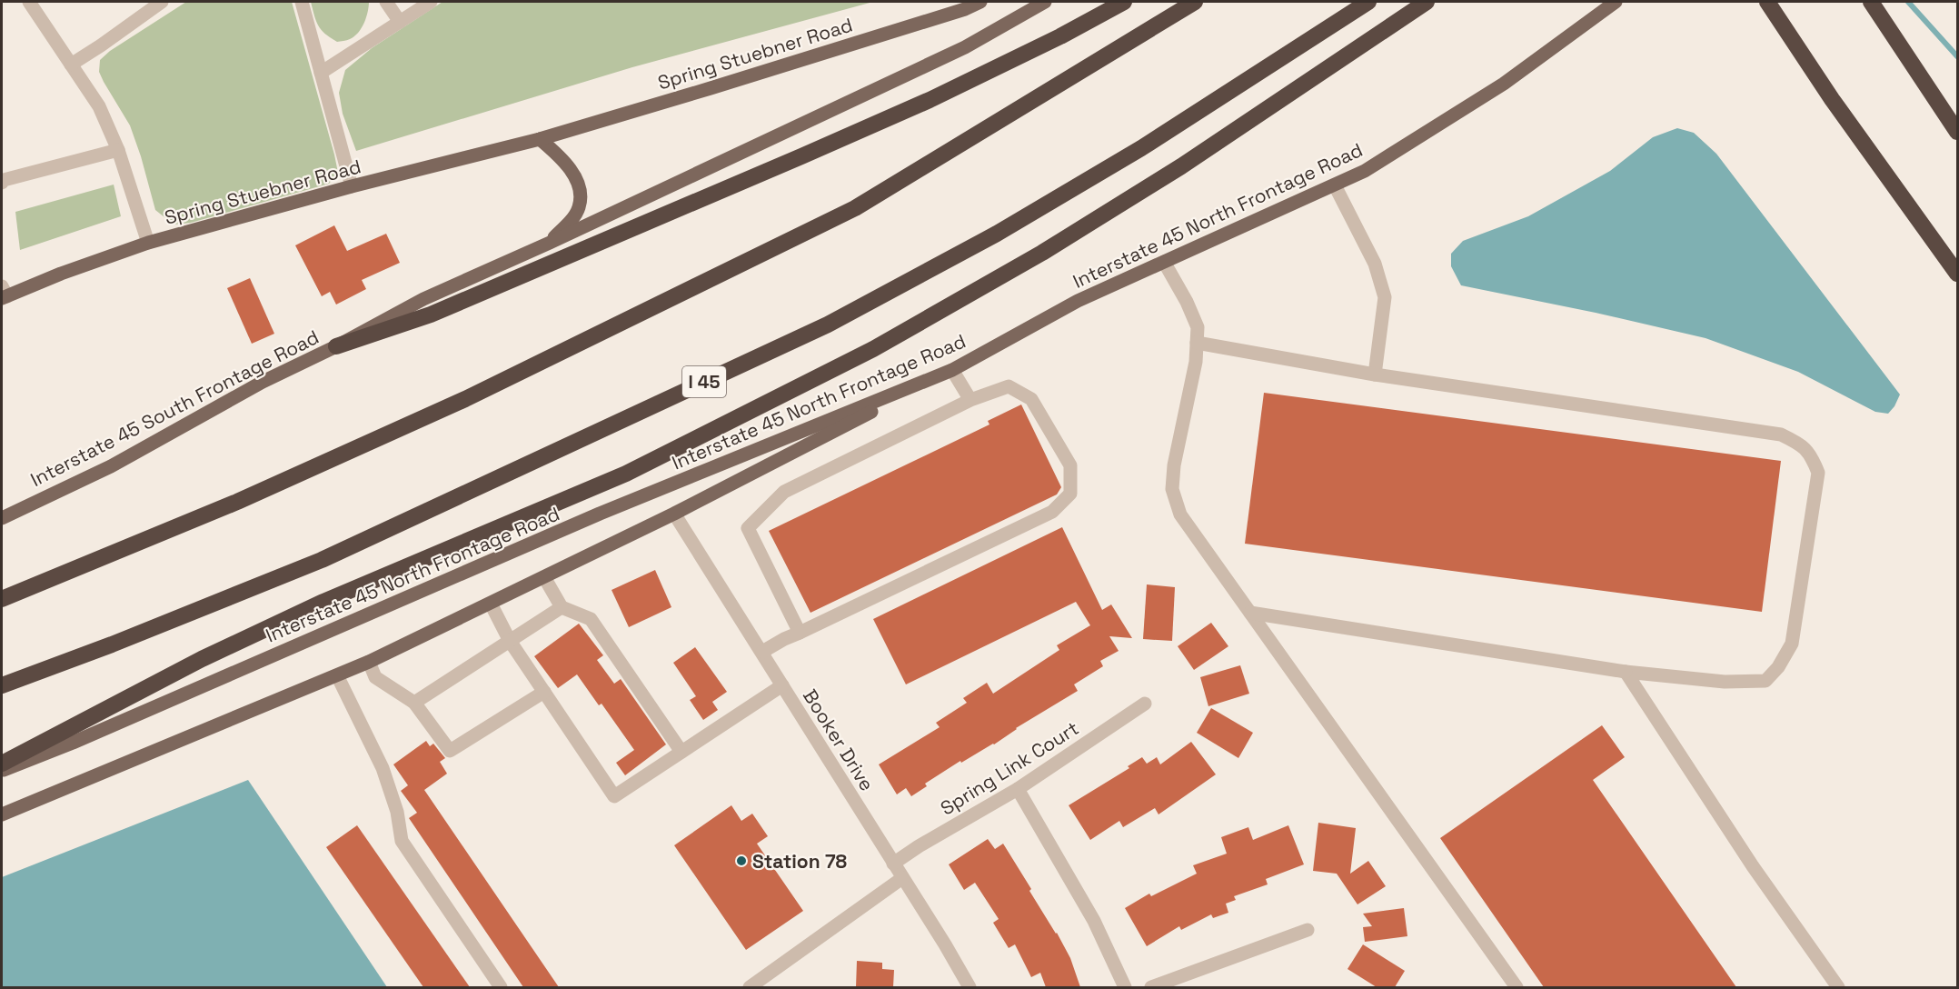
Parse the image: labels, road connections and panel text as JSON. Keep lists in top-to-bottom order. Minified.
{"streets":{"highway":["I 45"],"main road":["Spring Stuebner Road","Interstate 45 North Frontage Road","Interstate 45 South Frontage Road"],"street":["Booker Drive","Spring Link Court"]},"crossings":[["Booker Drive","Spring Link Court"]],"places":["Station 78"]}
